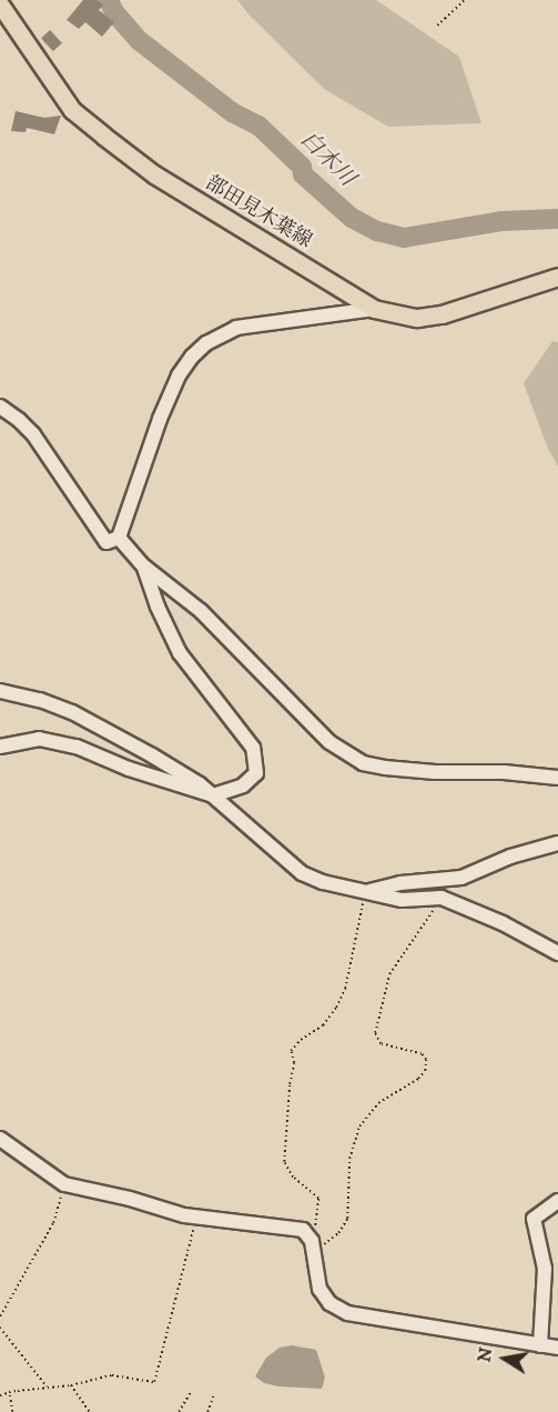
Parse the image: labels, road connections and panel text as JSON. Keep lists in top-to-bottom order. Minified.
{"streets":{"main road":["部田見木葉線"]},"water":["白木川"],"north":"left"}
